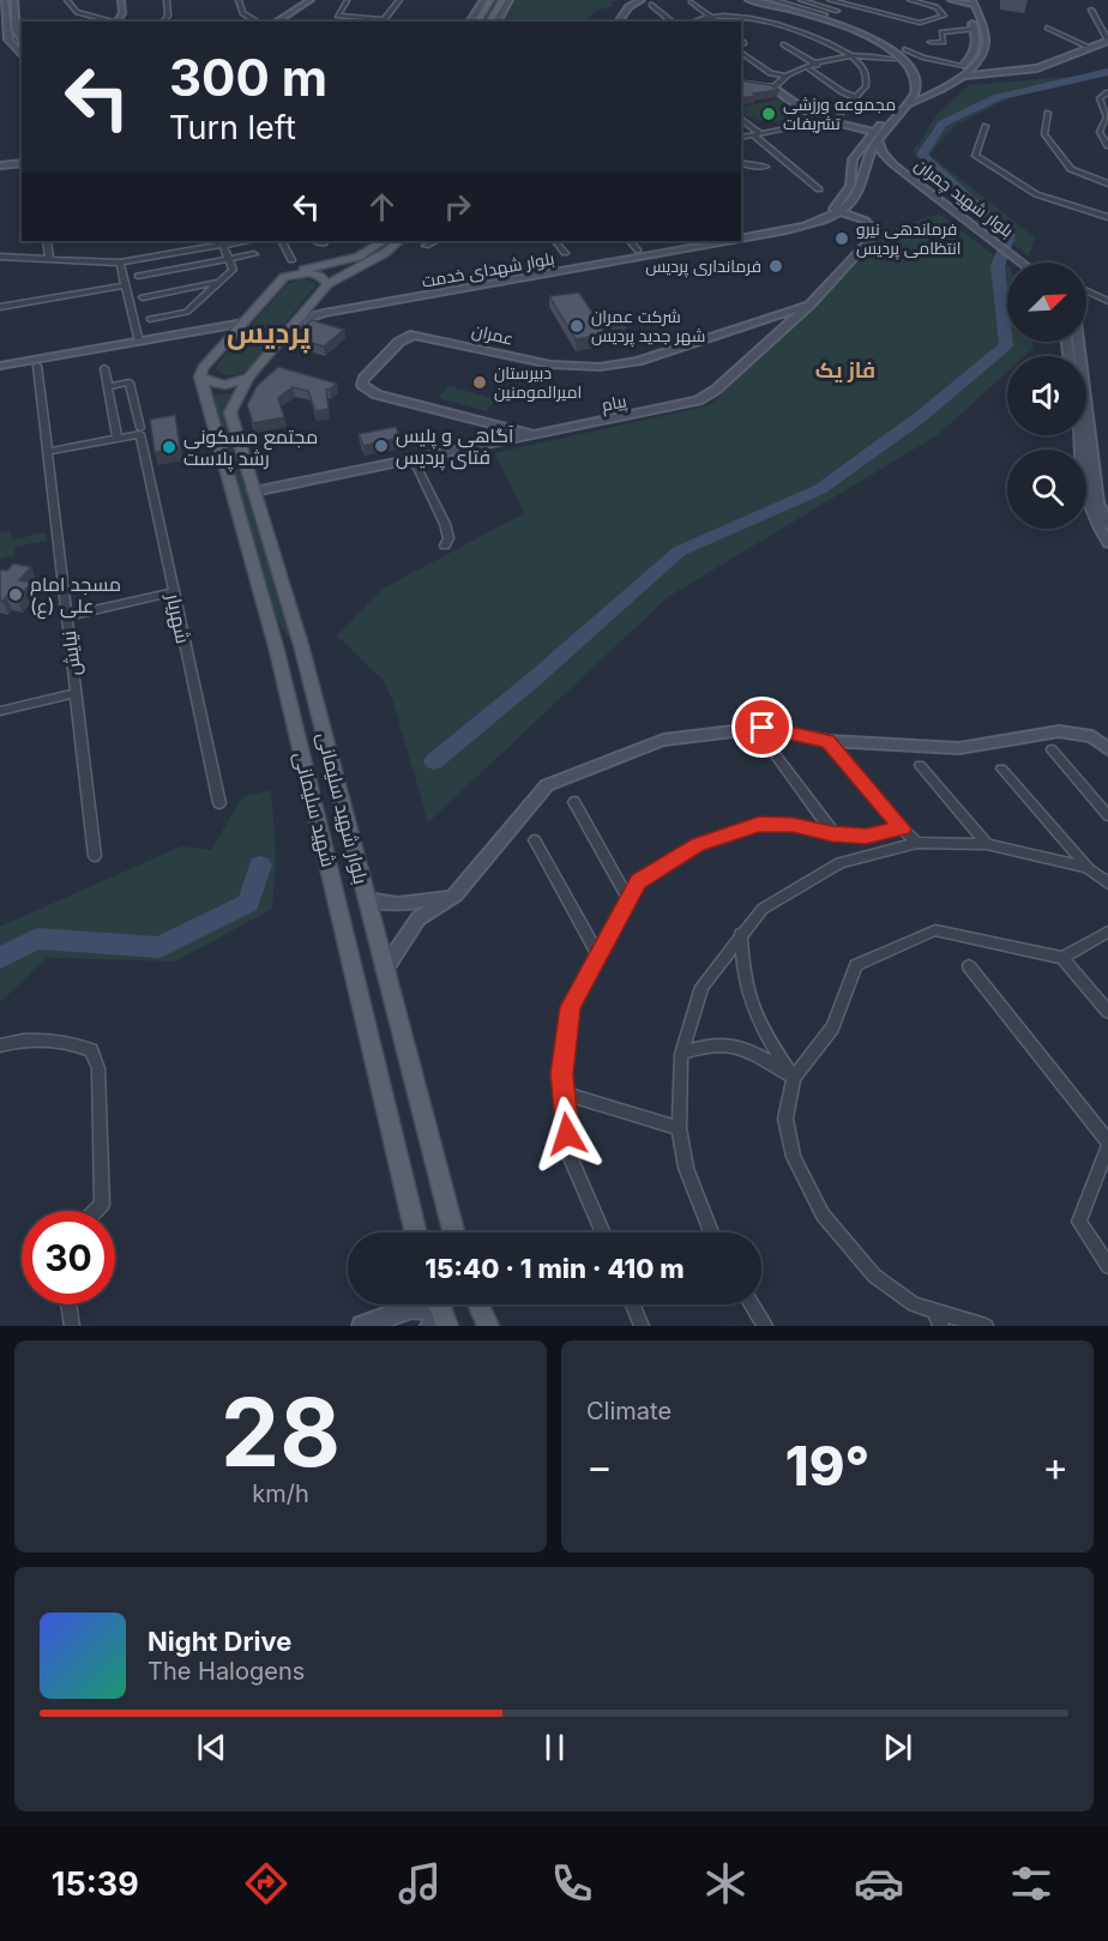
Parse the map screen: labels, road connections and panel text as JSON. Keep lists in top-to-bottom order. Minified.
{"streets":{"main road":["بلوار شهید چمران","بلوار شهدای خدمت","عمران","پیام","بلوار شهید سلیمانی","شهید سلیمانی"],"street":["شهریار","نیایش"]},"crossings":[["بلوار شهدای خدمت","پیام"],["بلوار شهدای خدمت","بلوار شهید سلیمانی"],["عمران","پیام"],["پیام","بلوار شهید سلیمانی"]],"districts":["پردیس","فاز یک"],"places":["مجموعه ورزشی تشریفات","فرماندهی نیرو انتظامی پردیس","فرمانداری پردیس","شرکت عمران شهر جدید پردیس","دبیرستان امیرالمومنین","آگاهی و پلیس فتای پردیس","مجتمع مسکونی رشد پلاست","مسجد امام علی (ع)"],"north":"top right","page":{"turn":["300 m","Turn left"],"limit":"30","trip":"15:40 · 1 min · 410 m","tile":[["28","km/h"],"Climate"],"heat":["−","19°","+"],"song":["Night Drive","The Halogens"],"tabs":"15:39"}}
